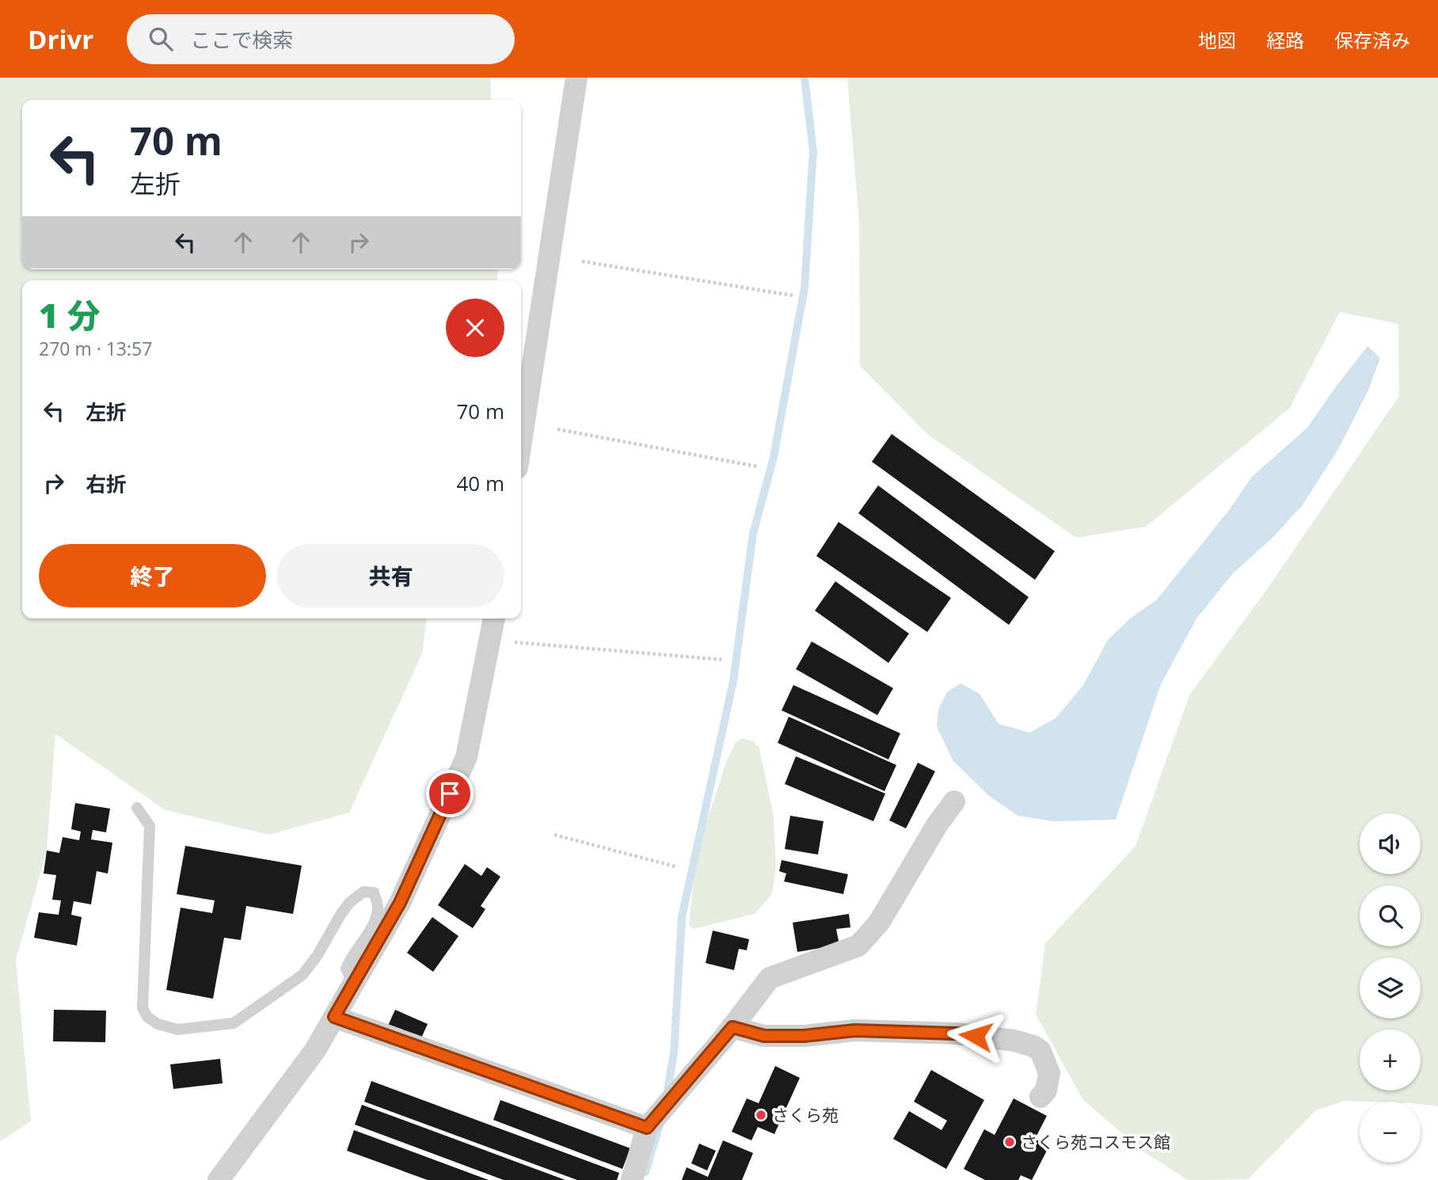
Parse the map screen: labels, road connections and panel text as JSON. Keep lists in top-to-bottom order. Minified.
{"places":["さくら苑","さくら苑コスモス館"],"page":{"header":"Drivr","search":"ここで検索","nav":["地図","経路","保存済み"],"turn":["70 m","左折"],"heading":["1 分","270 m · 13:57"],"list":[{"name":"左折","value":"70 m"},{"name":"右折","value":"40 m"}],"buttons":["終了","共有"],"map_buttons":["+","−"]}}
